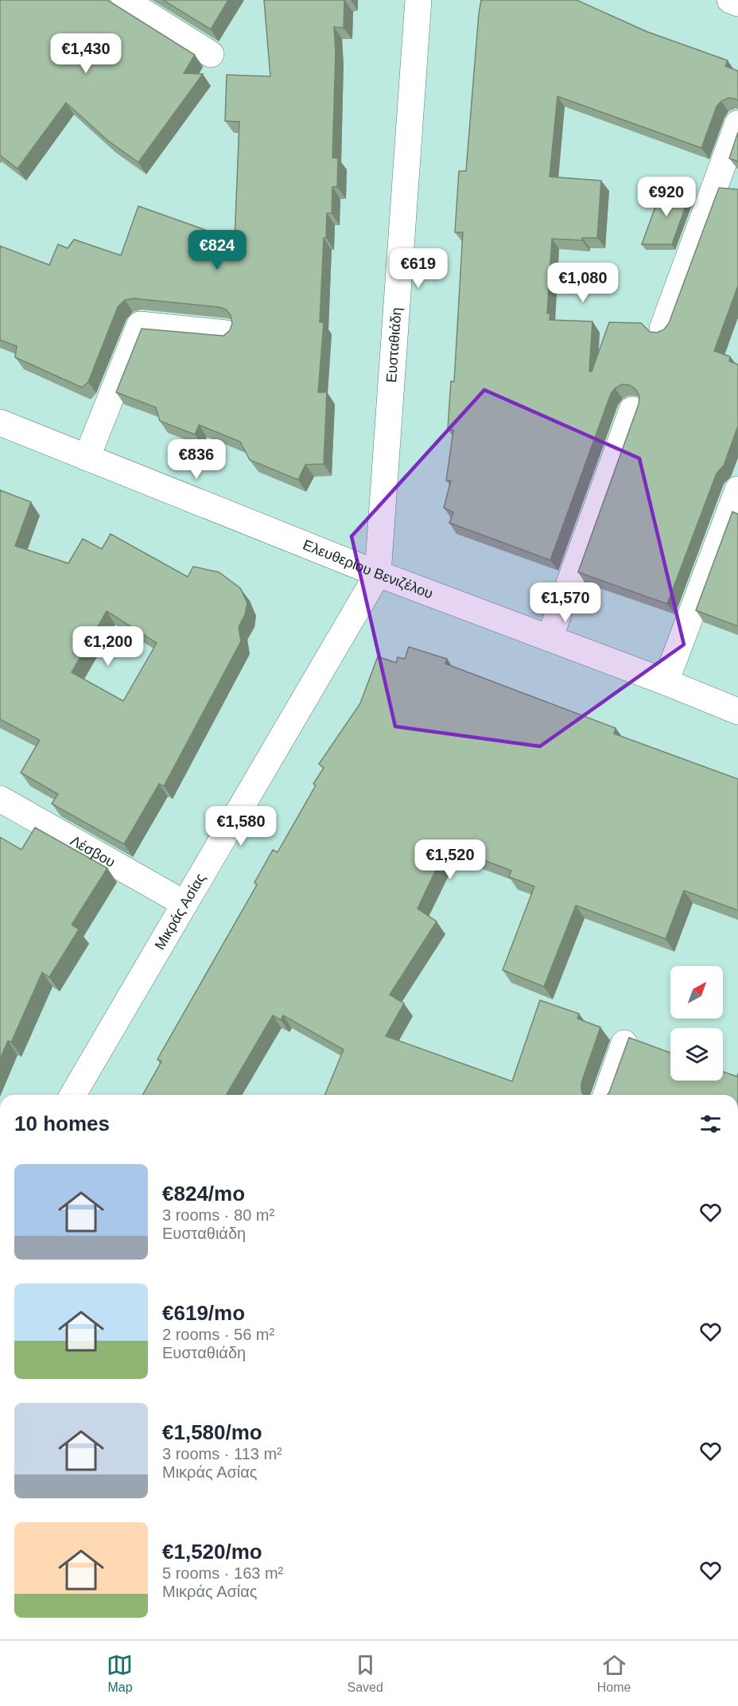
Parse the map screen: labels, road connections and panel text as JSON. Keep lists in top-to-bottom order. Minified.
{"streets":{"street":["Ευσταθιάδη","Ελευθερίου Βενιζέλου","Λέσβου","Μικράς Ασίας"]},"crossings":[["Ευσταθιάδη","Ελευθερίου Βενιζέλου"],["Ευσταθιάδη","Μικράς Ασίας"],["Ελευθερίου Βενιζέλου","Μικράς Ασίας"],["Λέσβου","Μικράς Ασίας"]],"north":"top right","page":{"price":["€1,430","€920","€824","€619","€1,080","€836","€1,570","€1,200","€1,580","€1,520"],"heading":"10 homes","list":[{"name":"€824/mo","note":"3 rooms · 80 m² · Ευσταθιάδη"},{"name":"€619/mo","note":"2 rooms · 56 m² · Ευσταθιάδη"},{"name":"€1,580/mo","note":"3 rooms · 113 m² · Μικράς Ασίας"},{"name":"€1,520/mo","note":"5 rooms · 163 m² · Μικράς Ασίας"}],"tabs":["Map","Saved","Home"]}}
